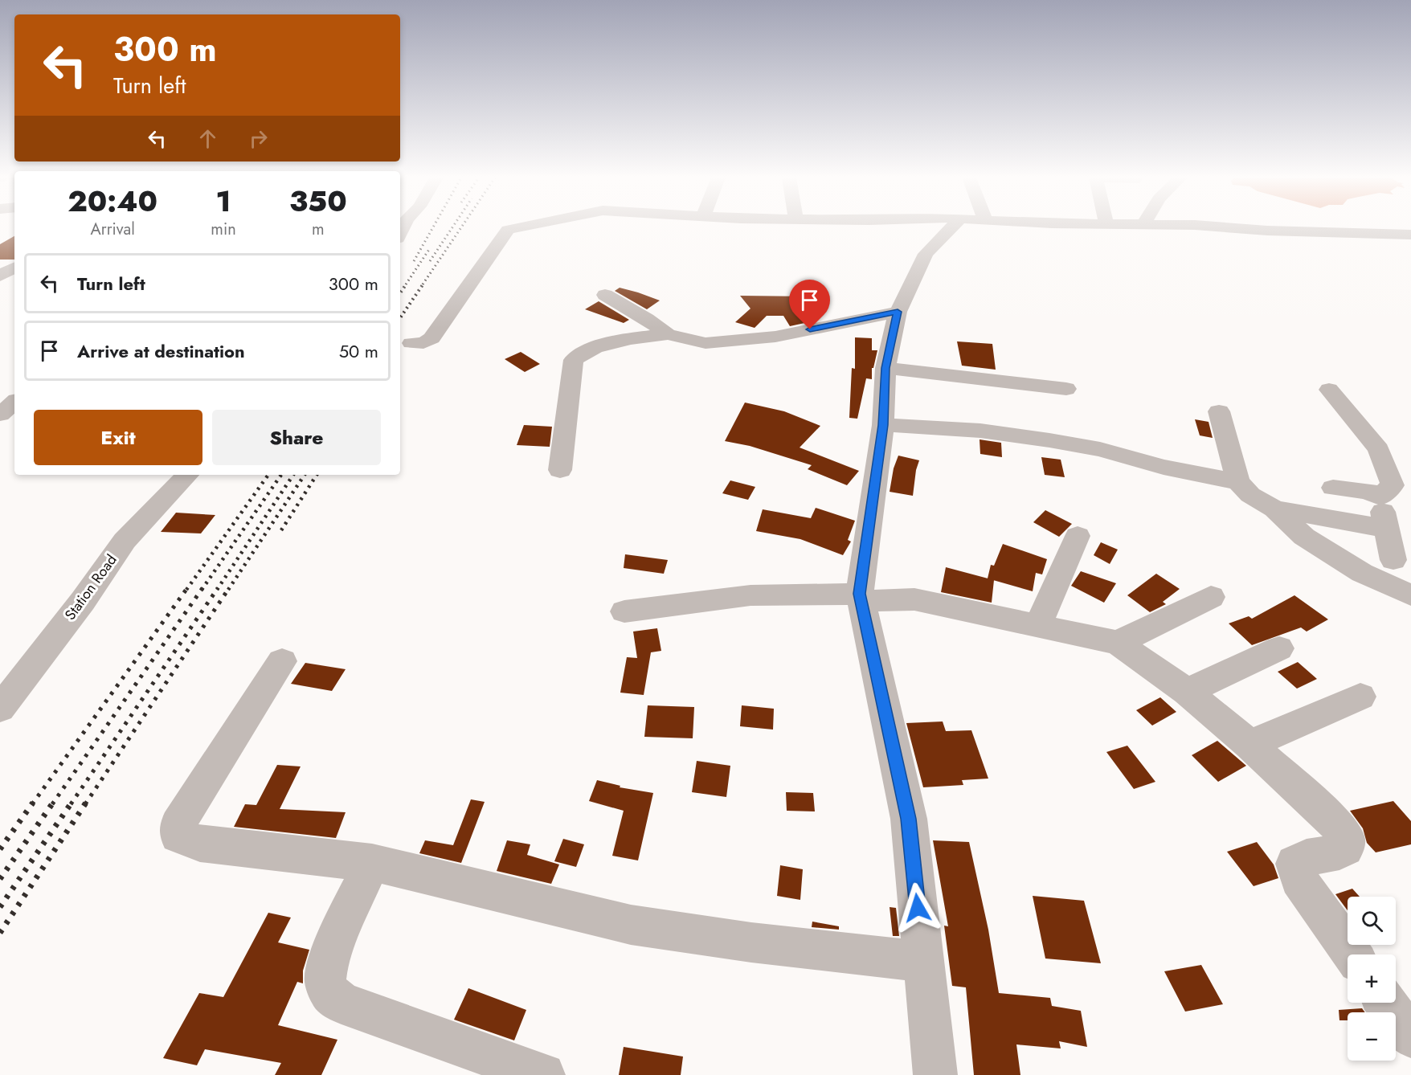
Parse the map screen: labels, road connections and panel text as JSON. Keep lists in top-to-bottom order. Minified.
{"streets":{"street":["Station Road"]},"page":{"turn":["300 m","Turn left"],"eta":["20:40","Arrival","1","min","350","m"],"list":[{"name":"Turn left","value":"300 m"},{"name":"Arrive at destination","value":"50 m"}],"buttons":["Exit","Share"],"map_buttons":["+","−"]}}
